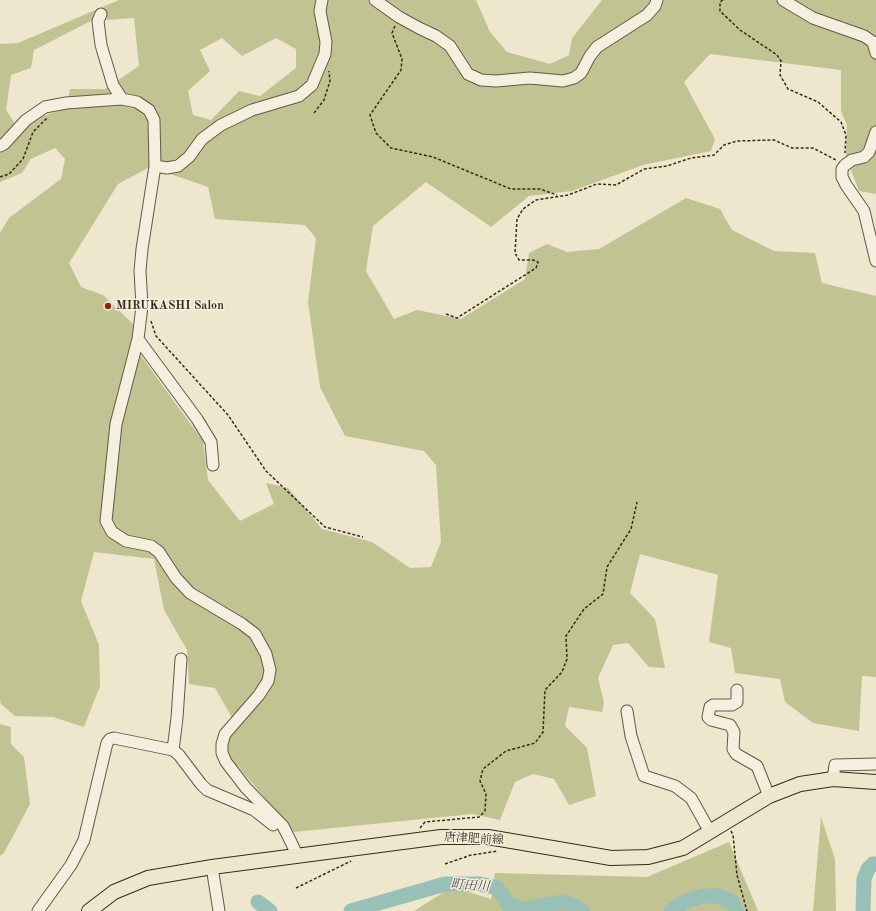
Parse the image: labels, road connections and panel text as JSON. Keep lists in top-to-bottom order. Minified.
{"streets":{"main road":["唐津肥前線"]},"water":["町田川"],"places":["MIRUKASHI Salon"]}
